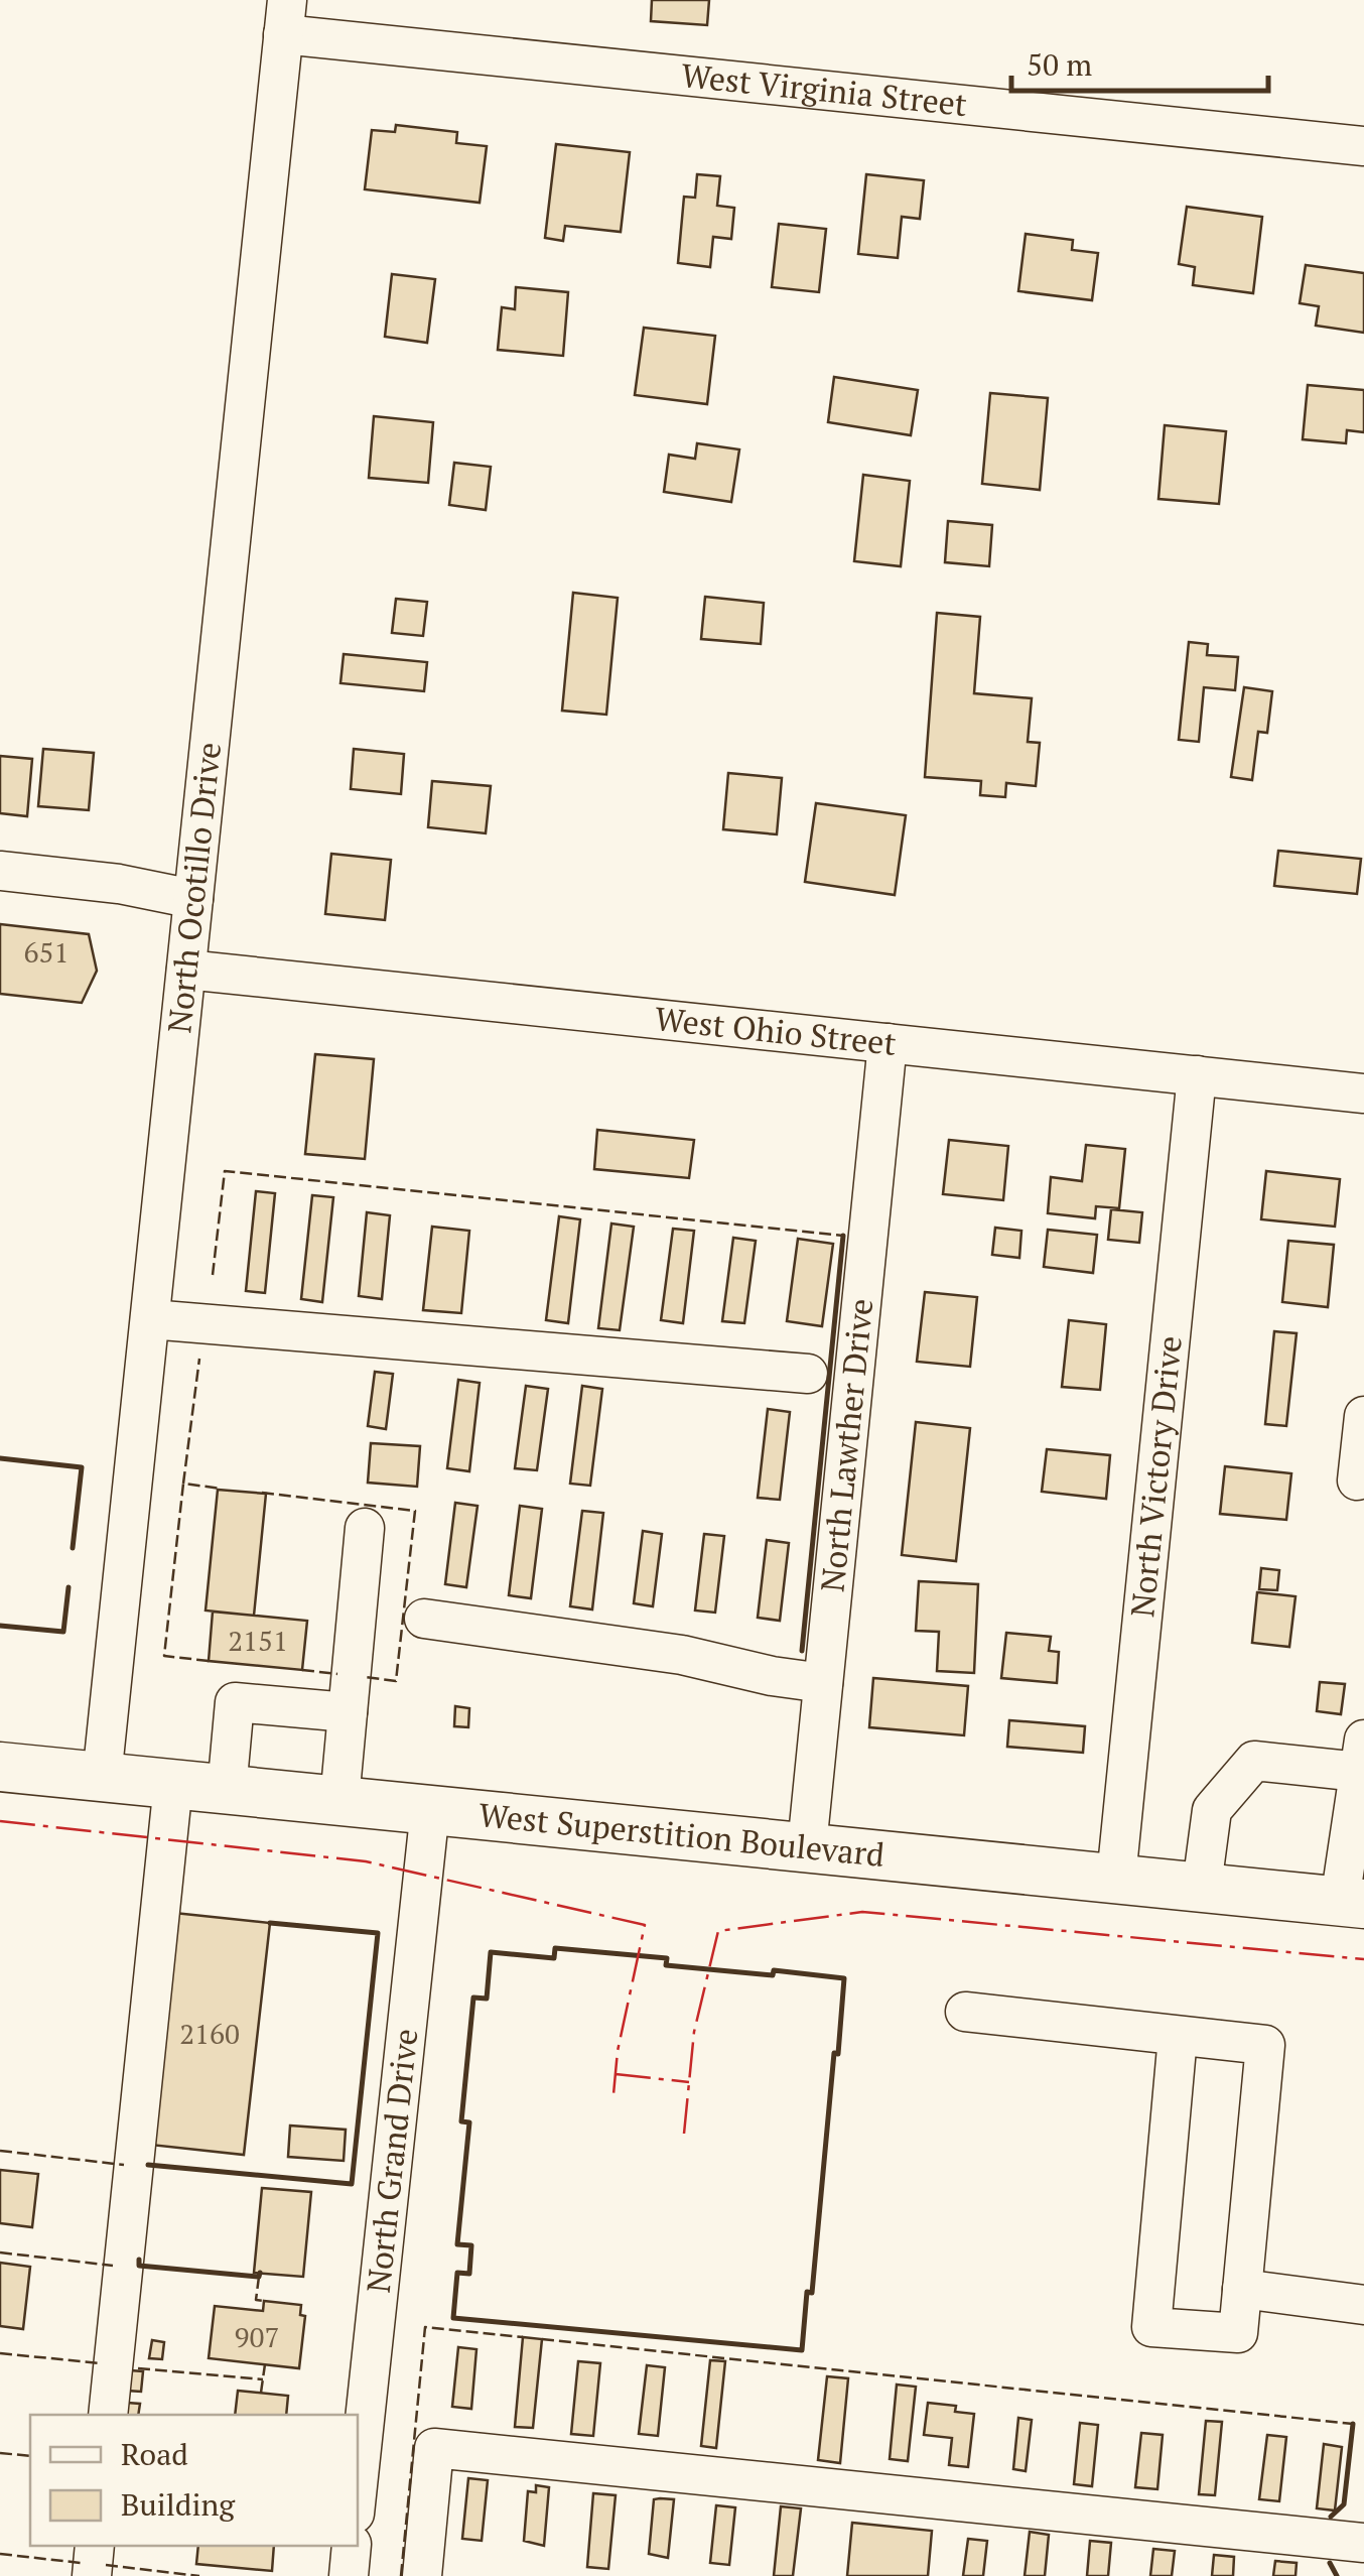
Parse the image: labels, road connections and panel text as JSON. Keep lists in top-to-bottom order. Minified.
{"streets":{"main road":["West Superstition Boulevard"],"street":["West Virginia Street","North Ocotillo Drive","West Ohio Street","North Lawther Drive","North Victory Drive","North Grand Drive"]},"crossings":[["West Virginia Street","North Ocotillo Drive"],["North Ocotillo Drive","West Ohio Street"],["North Ocotillo Drive","West Superstition Boulevard"],["West Ohio Street","North Lawther Drive"],["West Ohio Street","North Victory Drive"],["North Lawther Drive","West Superstition Boulevard"],["North Victory Drive","West Superstition Boulevard"],["West Superstition Boulevard","North Grand Drive"]],"house_numbers":["651","2151","2160","907"],"legend":["Road","Building"],"scale_bar":"50 m"}
